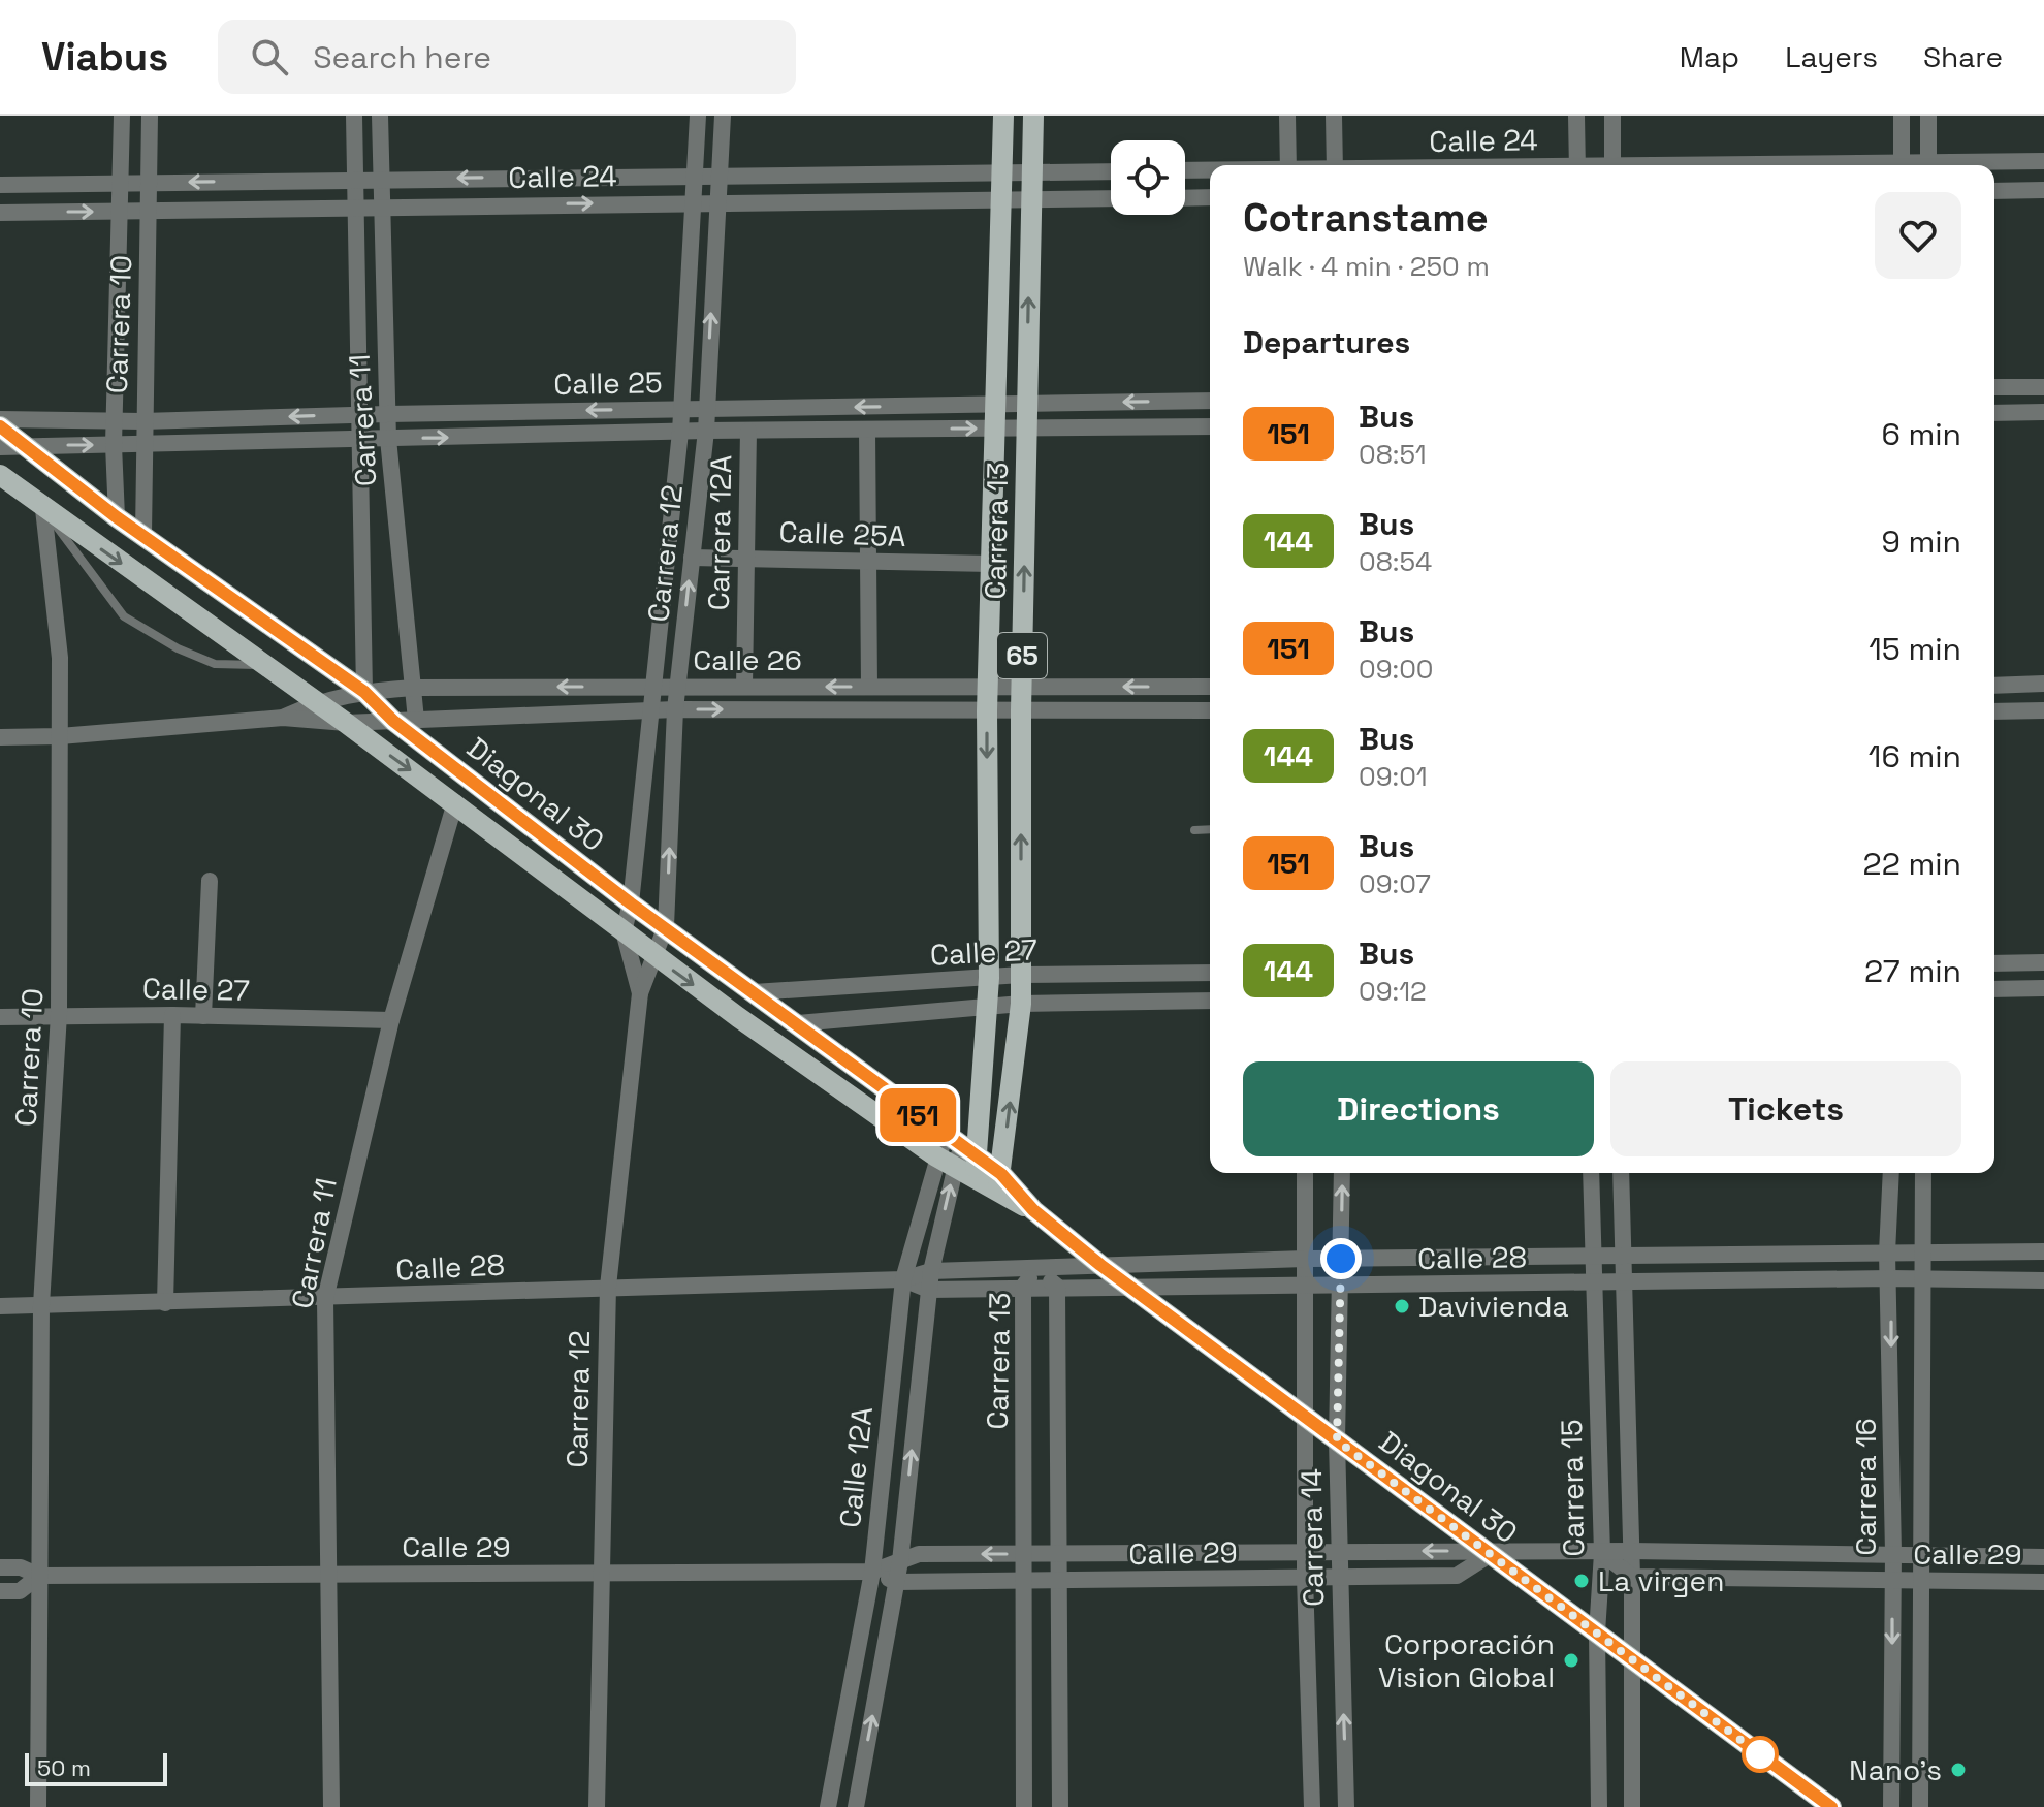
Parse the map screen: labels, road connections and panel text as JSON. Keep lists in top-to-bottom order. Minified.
{"streets":{"main road":["Carrera 13","65","Diagonal 30"],"street":["Calle 24","Carrera 10","Calle 25","Carrera 11","Carrera 12A","Calle 25A","Carrera 12","Calle 26","Calle 27","Calle 28","Calle 12A","Carrera 16","Carrera 15","Carrera 14","Calle 29"]},"crossings":[["Calle 24","Carrera 10"],["Calle 24","Carrera 11"],["Calle 24","Carrera 13"],["Calle 24","Carrera 12"],["Carrera 10","Calle 25"],["Carrera 10","Calle 26"],["Carrera 10","Diagonal 30"],["Carrera 10","Calle 27"],["Carrera 10","Calle 28"],["Carrera 10","Calle 29"],["Calle 25","Carrera 11"],["Calle 25","Carrera 13"],["Calle 25","Carrera 12A"],["Calle 25","Carrera 12"],["Calle 25","Diagonal 30"],["Carrera 11","Calle 26"],["Carrera 11","Diagonal 30"],["Carrera 11","Calle 27"],["Carrera 11","Calle 28"],["Carrera 11","Calle 29"],["Carrera 13","Calle 25A"],["Carrera 13","Calle 26"],["Carrera 13","Diagonal 30"],["Carrera 13","Calle 27"],["Carrera 13","Calle 28"],["Carrera 13","Calle 12A"],["Carrera 13","Calle 29"],["Carrera 12A","Calle 25A"],["Carrera 12A","Calle 26"],["Calle 25A","Carrera 12"],["Carrera 12","Calle 26"],["Carrera 12","Diagonal 30"],["Carrera 12","Calle 28"],["Carrera 12","Calle 29"],["Calle 26","Diagonal 30"],["Diagonal 30","Calle 27"],["Diagonal 30","Calle 28"],["Diagonal 30","Calle 12A"],["Diagonal 30","Carrera 15"],["Diagonal 30","Carrera 14"],["Diagonal 30","Calle 29"],["Calle 28","Calle 12A"],["Calle 28","Carrera 16"],["Calle 28","Carrera 15"],["Calle 28","Carrera 14"],["Calle 12A","Calle 29"],["Carrera 16","Calle 29"],["Carrera 15","Calle 29"],["Carrera 14","Calle 29"]],"places":["Davivienda","La virgen","Corporación Vision Global","Nano's"],"lines":["bus line 151"],"scale_bar":"50 m","page":{"header":"Viabus","search":"Search here","nav":["Map","Layers","Share"],"on_map":"151","heading":[["Cotranstame","Walk · 4 min · 250 m"],"Departures"],"list":[{"mark":"151","name":"Bus","note":"08:51","value":"6 min"},{"mark":"144","name":"Bus","note":"08:54","value":"9 min"},{"mark":"151","name":"Bus","note":"09:00","value":"15 min"},{"mark":"144","name":"Bus","note":"09:01","value":"16 min"},{"mark":"151","name":"Bus","note":"09:07","value":"22 min"},{"mark":"144","name":"Bus","note":"09:12","value":"27 min"}],"buttons":["Directions","Tickets"],"scale":"50 m"}}
